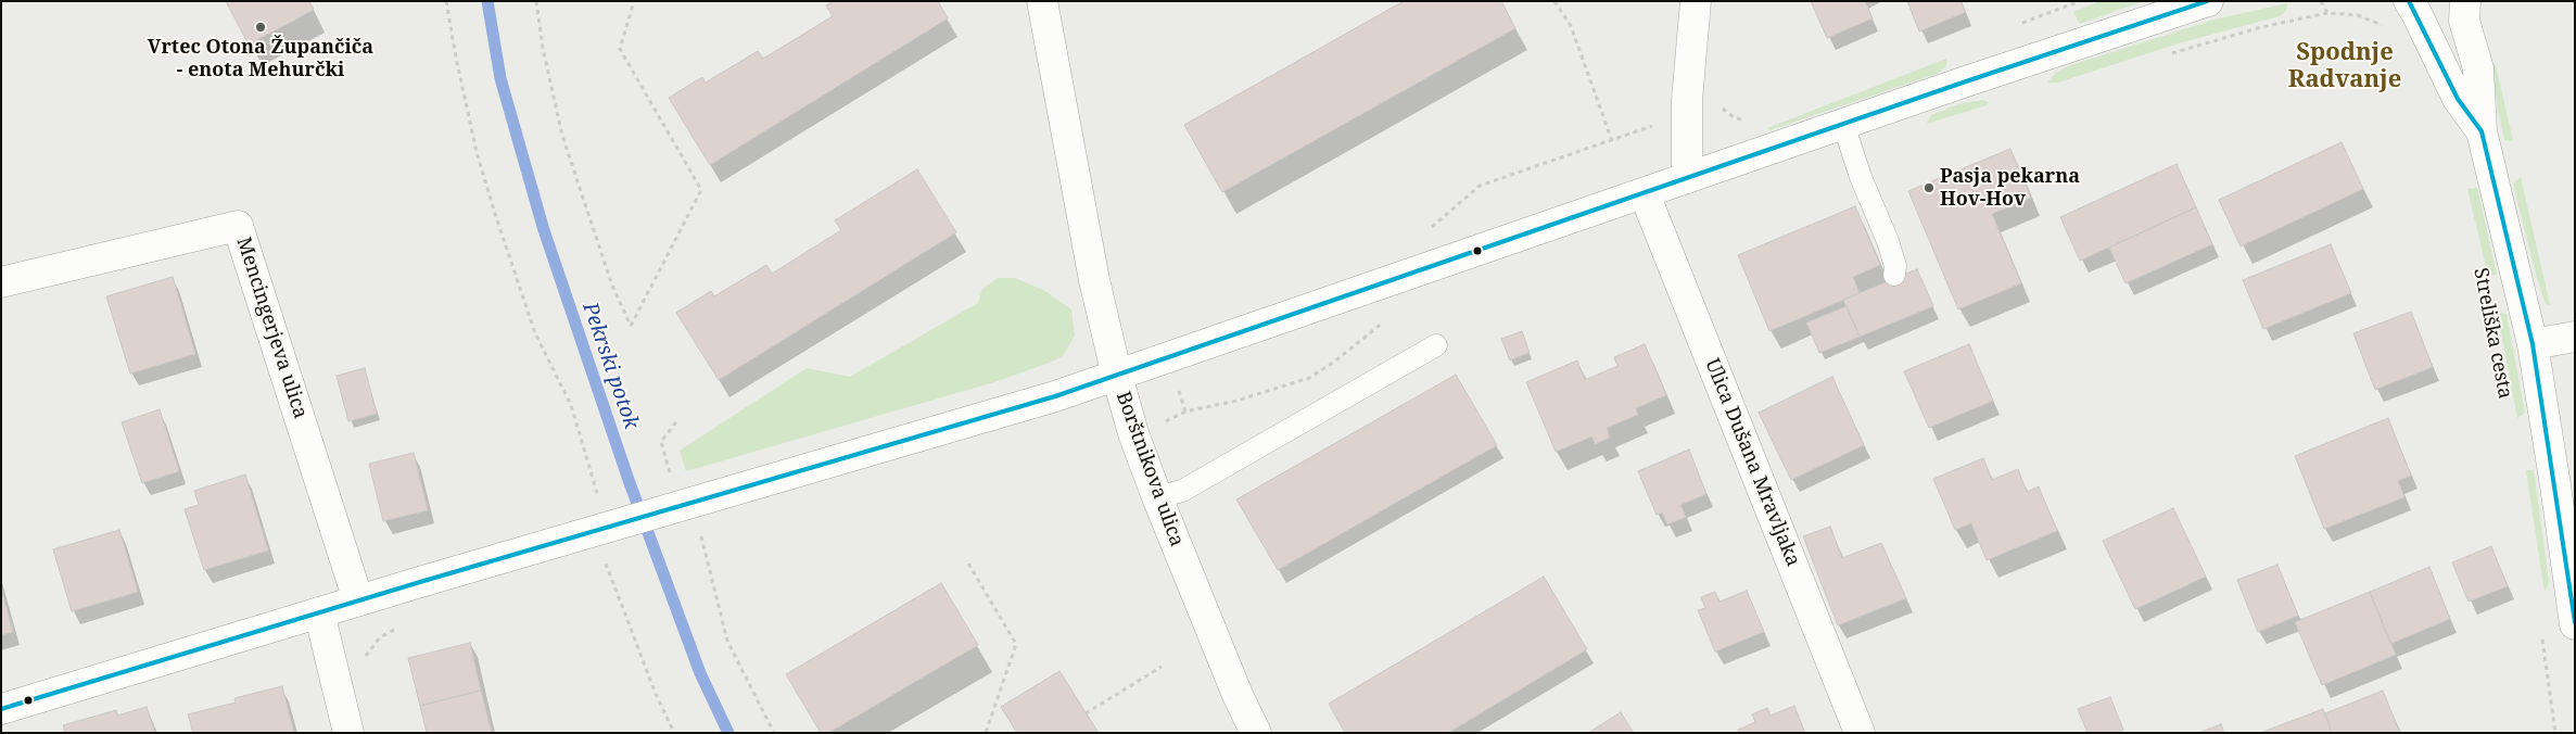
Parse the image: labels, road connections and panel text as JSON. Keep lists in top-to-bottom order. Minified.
{"streets":{"street":["Mencingerjeva ulica","Streliška cesta","Ulica Dušana Mravljaka","Borštnikova ulica"]},"districts":["Spodnje Radvanje"],"water":["Pekrski potok"],"places":["Vrtec Otona Župančiča - enota Mehurčki","Pasja pekarna Hov-Hov"]}
